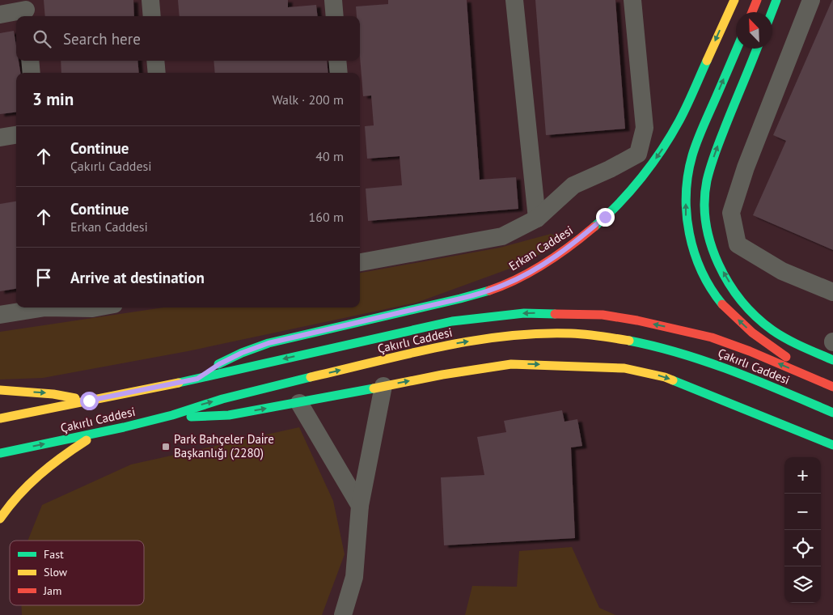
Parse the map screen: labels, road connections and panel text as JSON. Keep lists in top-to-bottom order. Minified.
{"streets":{"main road":["Erkan Caddesi","Çakırlı Caddesi"]},"crossings":[["Erkan Caddesi","Çakırlı Caddesi"]],"one_way":["Erkan Caddesi"],"places":{"transit":["Park Bahçeler Dai̇re Başkanlığı (2280)"]},"legend":["Fast","Slow","Jam"],"north":"top left","page":{"search":"Search here","heading":["3 min","Walk · 200 m"],"list":[["Continue","Çakırlı Caddesi","40 m"],["Continue","Erkan Caddesi","160 m"],"Arrive at destination"],"map_buttons":["+","−"]}}
